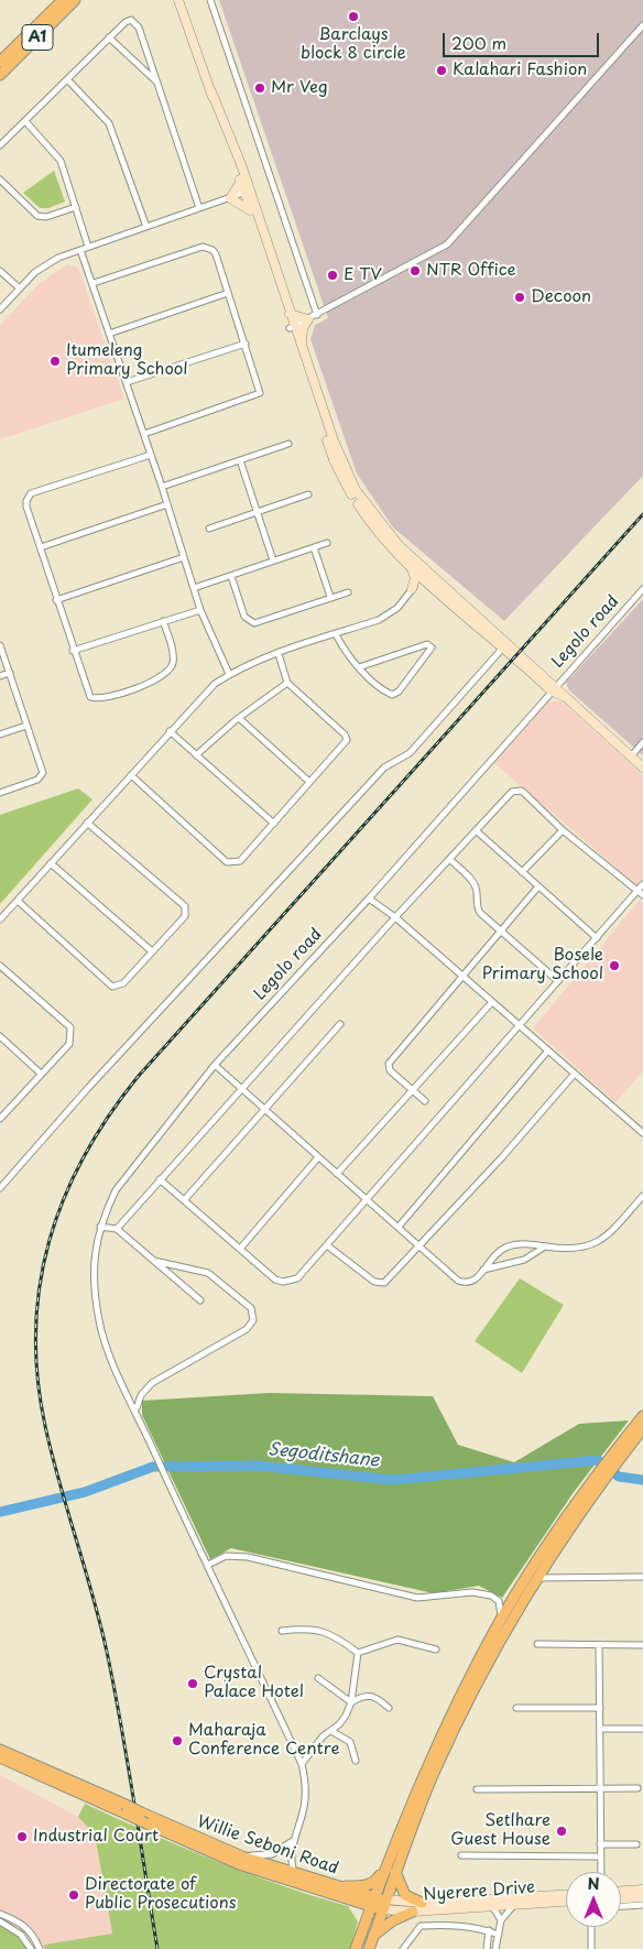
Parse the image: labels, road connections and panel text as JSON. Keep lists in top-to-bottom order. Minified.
{"streets":{"main road":["A1","Willie Seboni Road","Nyerere Drive"],"street":["Legolo road"]},"crossings":[["Legolo road","Willie Seboni Road"],["Willie Seboni Road","Nyerere Drive"]],"water":["Segoditshane"],"places":["Barclays block 8 circle","Kalahari Fashion","Mr Veg","NTR Office","E TV","Decoon","Itumeleng Primary School","Bosele Primary School","Crystal Palace Hotel","Maharaja Conference Centre","Setlhare Guest House","Industrial Court","Directorate of Public Prosecutions"],"scale_bar":"200 m","north":"top"}
